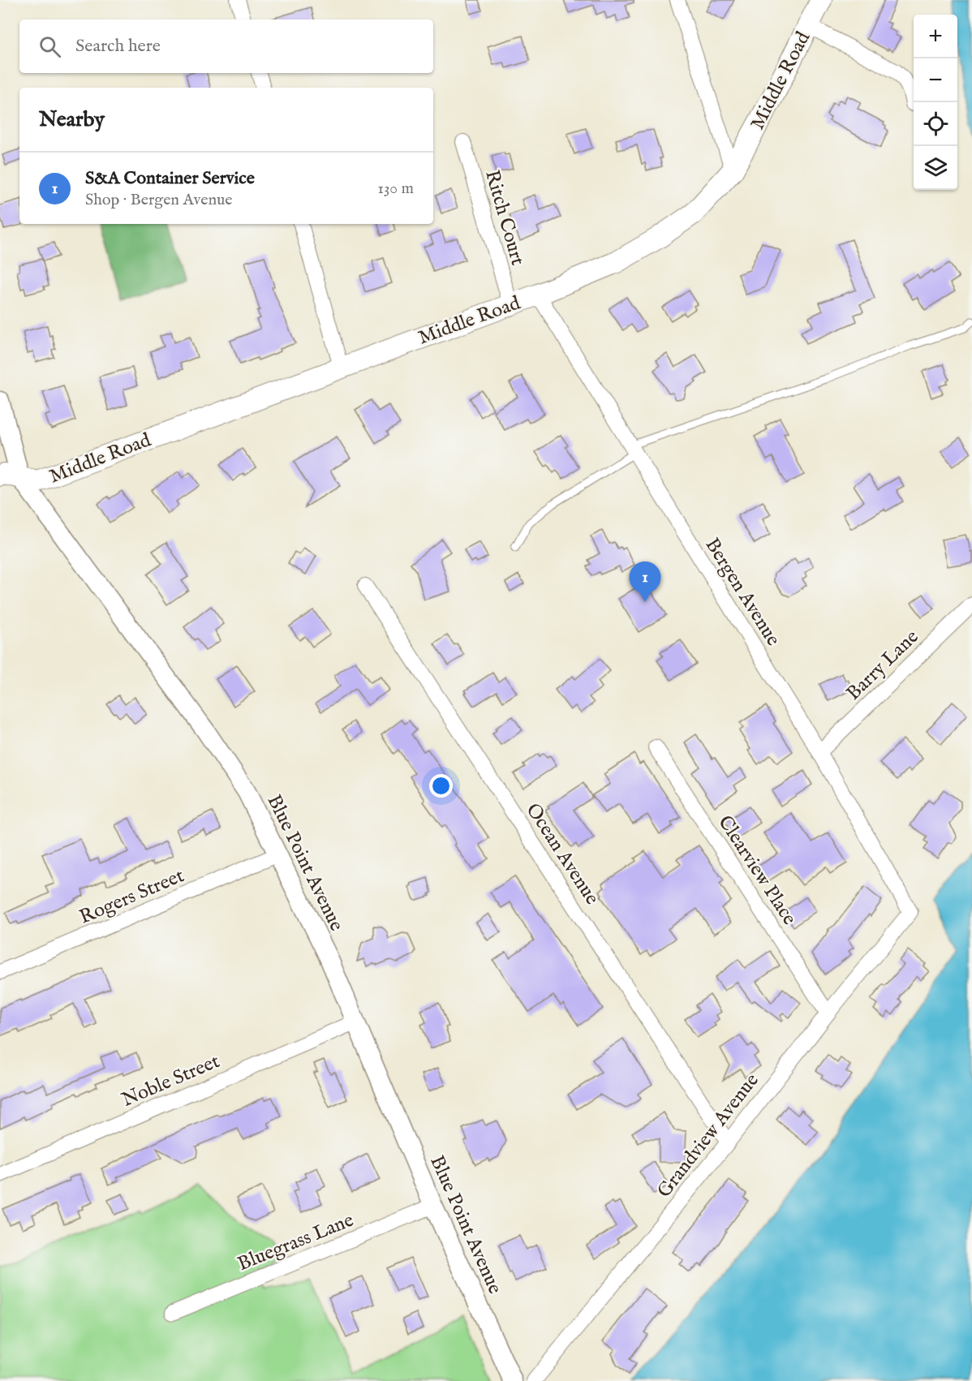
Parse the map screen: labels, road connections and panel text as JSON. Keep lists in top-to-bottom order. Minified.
{"streets":{"main road":["Middle Road"],"street":["Ritch Court","Bergen Avenue","Barry Lane","Ocean Avenue","Blue Point Avenue","Clearview Place","Rogers Street","Noble Street","Grandview Avenue","Bluegrass Lane"]},"crossings":[["Middle Road","Ritch Court"],["Middle Road","Bergen Avenue"],["Middle Road","Blue Point Avenue"],["Bergen Avenue","Barry Lane"],["Bergen Avenue","Grandview Avenue"],["Ocean Avenue","Grandview Avenue"],["Blue Point Avenue","Rogers Street"],["Blue Point Avenue","Noble Street"],["Blue Point Avenue","Bluegrass Lane"],["Clearview Place","Grandview Avenue"]],"page":{"map_buttons":["+","−"],"search":"Search here","heading":"Nearby","list":[{"mark":"1","name":"S&A Container Service","note":"Shop · Bergen Avenue","value":"130 m"}],"pins":"1"}}
